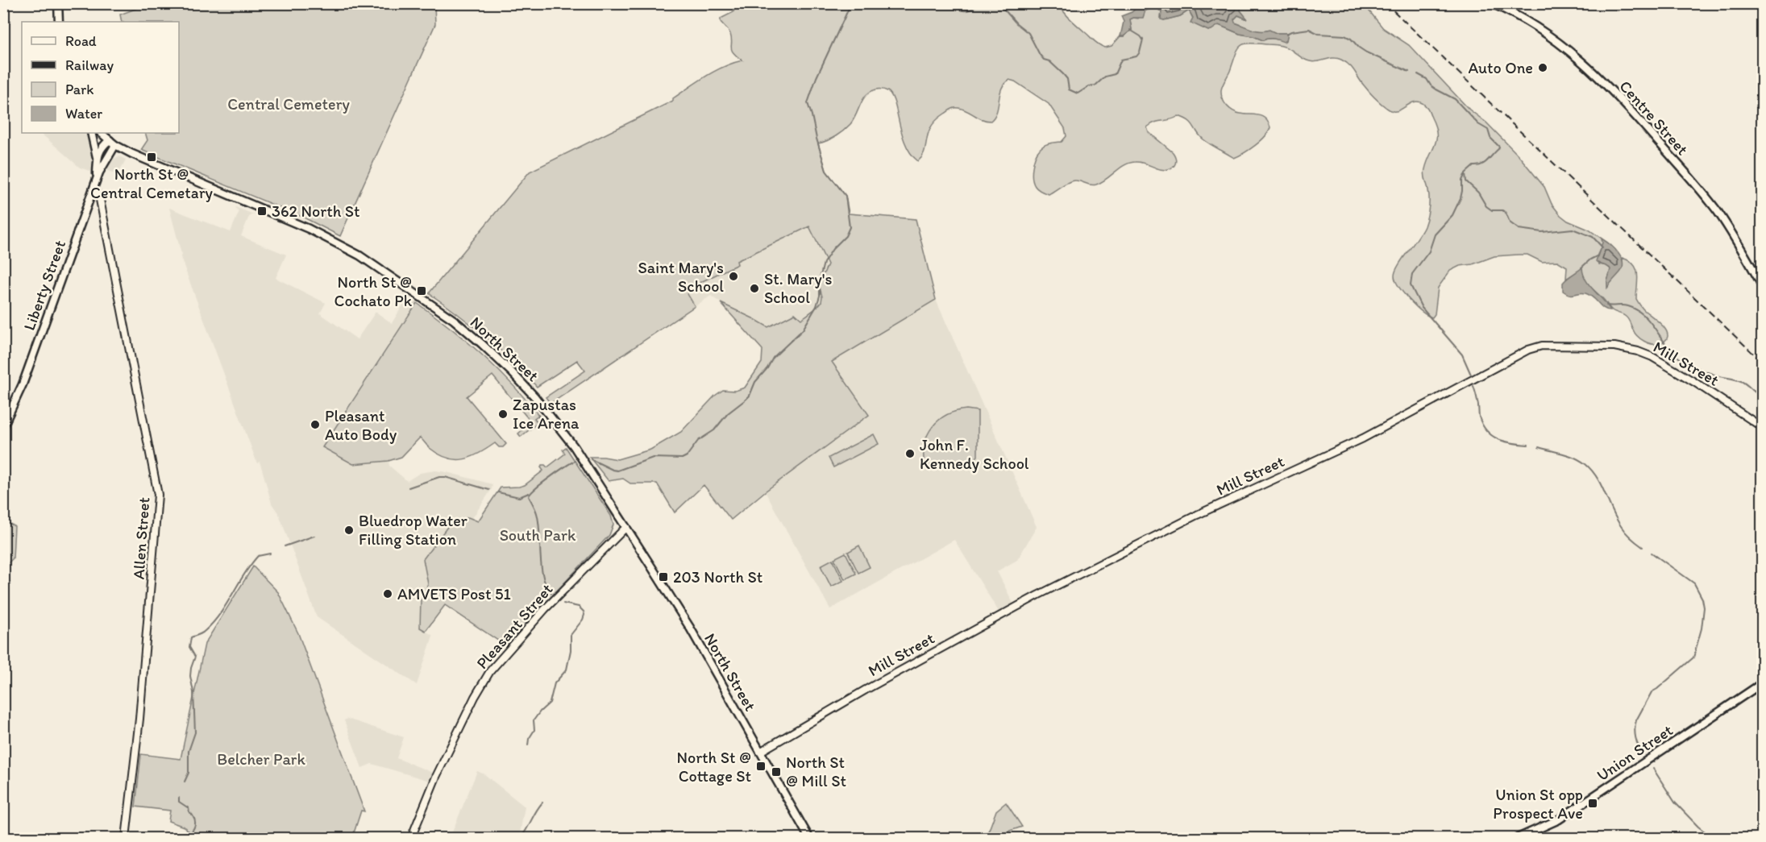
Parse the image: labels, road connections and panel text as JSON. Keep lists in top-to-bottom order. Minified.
{"streets":{"main road":["Centre Street","Liberty Street","North Street","Union Street"],"street":["Mill Street","Allen Street","Pleasant Street"]},"crossings":[["Liberty Street","North Street"],["Liberty Street","Allen Street"],["North Street","Mill Street"],["North Street","Pleasant Street"]],"parks":["Central Cemetery","South Park","Belcher Park"],"places":{"other":["Auto One","Saint Mary's School","St. Mary's School","Zapustas Ice Arena","Pleasant Auto Body","John F. Kennedy School","Bluedrop Water Filling Station","AMVETS Post 51"],"transit":["North St @ Central Cemetary","362 North St","North St @ Cochato Pk","203 North St","North St @ Cottage St","North St @ Mill St","Union St opp Prospect Ave"]},"legend":["Road","Railway","Park","Water"]}
